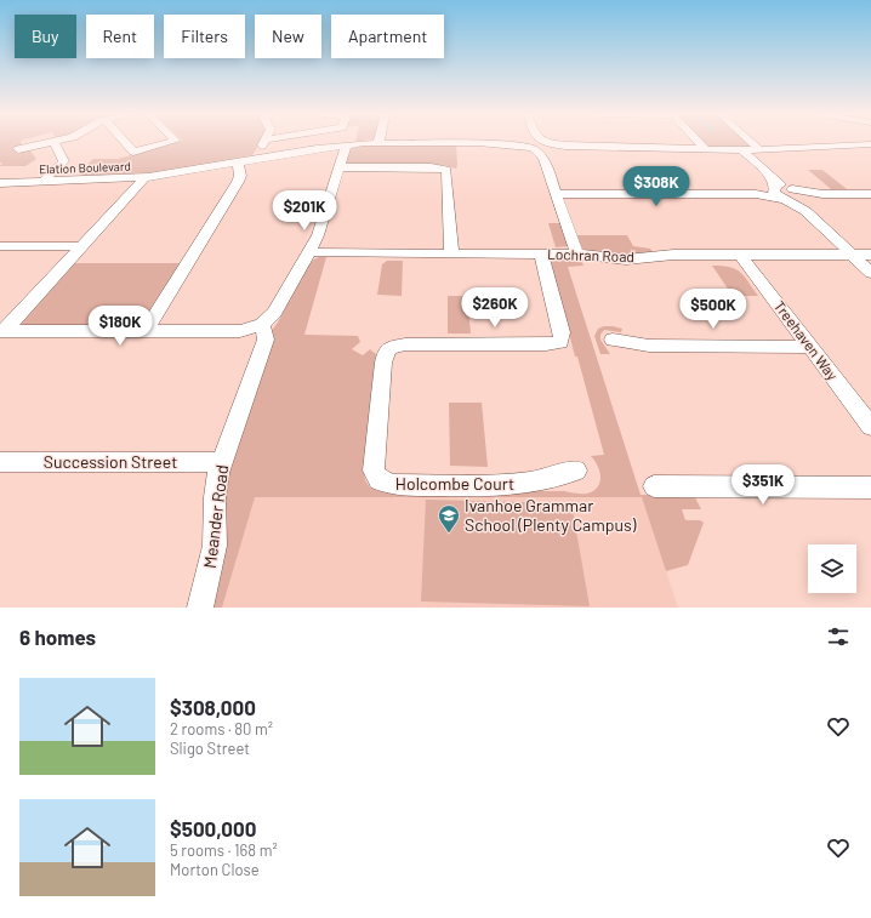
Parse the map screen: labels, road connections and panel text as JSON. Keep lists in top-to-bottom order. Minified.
{"streets":{"street":["Elation Boulevard","Lochran Road","Treehaven Way","Succession Street","Holcombe Court","Meander Road"]},"crossings":[["Elation Boulevard","Meander Road"],["Lochran Road","Treehaven Way"],["Lochran Road","Holcombe Court"],["Lochran Road","Meander Road"],["Succession Street","Meander Road"]],"places":{"school or university":["Ivanhoe Grammar School (Plenty Campus)"]},"page":{"chip":["Buy","Rent","Filters","New","Apartment"],"price":["$308K","$201K","$260K","$500K","$180K","$351K"],"heading":"6 homes","list":[{"name":"$308,000","note":"2 rooms · 80 m² · Sligo Street"},{"name":"$500,000","note":"5 rooms · 168 m² · Morton Close"}]}}
